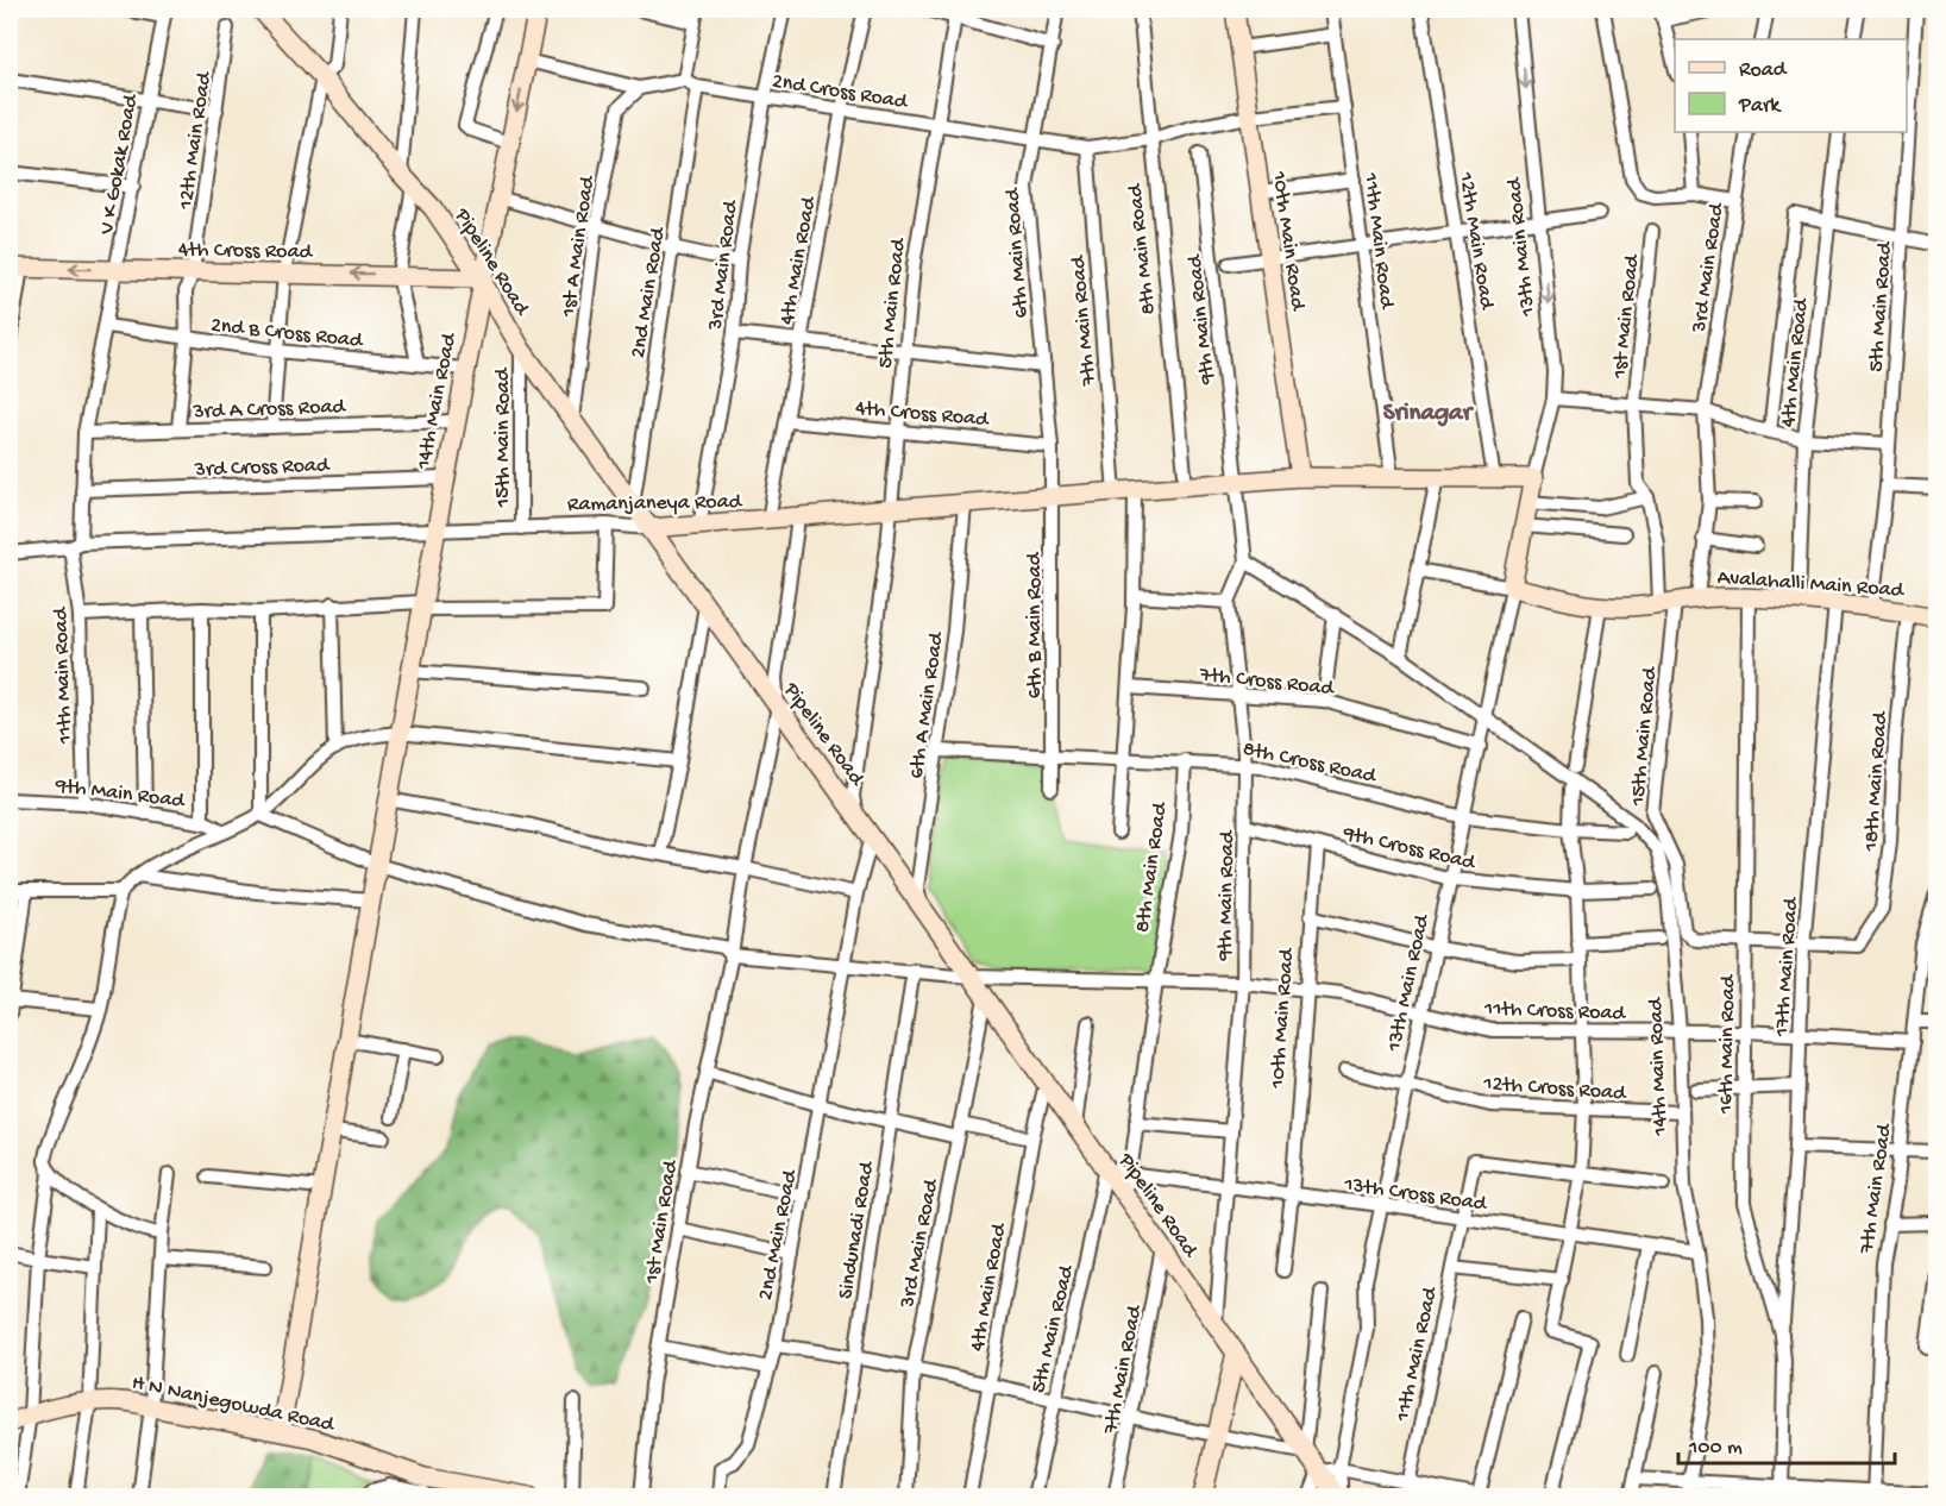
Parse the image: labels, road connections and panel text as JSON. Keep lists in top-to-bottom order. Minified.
{"streets":{"street":["2nd Cross Road","12th Main Road","V K Gokak Road","10th Main Road","11th Main Road","1st A Main Road","13th Main Road","4th Cross Road","8th Main Road","6th Main Road","Pipeline Road","4th Main Road","3rd Main Road","2nd Main Road","5th Main Road","1st Main Road","9th Main Road","7th Main Road","2nd B Cross Road","14th Main Road","3rd A Cross Road","15th Main Road","3rd Cross Road","Ramanjaneya Road","Avalahalli Main Road","6th B Main Road","7th Cross Road","6th A Main Road","8th Cross Road","18th Main Road","9th Cross Road","17th Main Road","11th Cross Road","16th Main Road","12th Cross Road","13th Cross Road","Sindunadi Road","H N Nanjegowda Road"]},"crossings":[["2nd Cross Road","8th Main Road"],["2nd Cross Road","6th Main Road"],["2nd Cross Road","4th Main Road"],["2nd Cross Road","3rd Main Road"],["2nd Cross Road","2nd Main Road"],["2nd Cross Road","5th Main Road"],["2nd Cross Road","7th Main Road"],["12th Main Road","4th Cross Road"],["12th Main Road","2nd B Cross Road"],["12th Main Road","3rd A Cross Road"],["V K Gokak Road","11th Main Road"],["V K Gokak Road","4th Cross Road"],["V K Gokak Road","2nd B Cross Road"],["10th Main Road","Ramanjaneya Road"],["10th Main Road","9th Cross Road"],["10th Main Road","11th Cross Road"],["10th Main Road","13th Cross Road"],["11th Main Road","9th Main Road"],["11th Main Road","2nd B Cross Road"],["11th Main Road","3rd A Cross Road"],["11th Main Road","3rd Cross Road"],["11th Main Road","Ramanjaneya Road"],["11th Main Road","13th Cross Road"],["1st A Main Road","Pipeline Road"],["13th Main Road","Pipeline Road"],["13th Main Road","14th Main Road"],["13th Main Road","Avalahalli Main Road"],["13th Main Road","7th Cross Road"],["13th Main Road","8th Cross Road"],["13th Main Road","9th Cross Road"],["13th Main Road","11th Cross Road"],["13th Main Road","12th Cross Road"],["13th Main Road","13th Cross Road"],["4th Cross Road","6th Main Road"],["4th Cross Road","Pipeline Road"],["4th Cross Road","4th Main Road"],["4th Cross Road","5th Main Road"],["4th Cross Road","14th Main Road"],["8th Main Road","Ramanjaneya Road"],["8th Main Road","8th Cross Road"],["8th Main Road","11th Cross Road"],["6th Main Road","Ramanjaneya Road"],["6th Main Road","6th B Main Road"],["Pipeline Road","4th Main Road"],["Pipeline Road","3rd Main Road"],["Pipeline Road","2nd Main Road"],["Pipeline Road","5th Main Road"],["Pipeline Road","9th Main Road"],["Pipeline Road","7th Main Road"],["Pipeline Road","14th Main Road"],["Pipeline Road","15th Main Road"],["Pipeline Road","Ramanjaneya Road"],["Pipeline Road","6th A Main Road"],["Pipeline Road","11th Cross Road"],["Pipeline Road","13th Cross Road"],["4th Main Road","Ramanjaneya Road"],["4th Main Road","Avalahalli Main Road"],["3rd Main Road","Ramanjaneya Road"],["3rd Main Road","Avalahalli Main Road"],["2nd Main Road","11th Cross Road"],["5th Main Road","Ramanjaneya Road"],["5th Main Road","Avalahalli Main Road"],["5th Main Road","13th Cross Road"],["1st Main Road","15th Main Road"],["1st Main Road","Avalahalli Main Road"],["1st Main Road","11th Cross Road"],["9th Main Road","14th Main Road"],["9th Main Road","Ramanjaneya Road"],["9th Main Road","7th Cross Road"],["9th Main Road","8th Cross Road"],["9th Main Road","9th Cross Road"],["9th Main Road","11th Cross Road"],["9th Main Road","13th Cross Road"],["7th Main Road","Ramanjaneya Road"],["7th Main Road","11th Cross Road"],["2nd B Cross Road","14th Main Road"],["14th Main Road","3rd A Cross Road"],["14th Main Road","3rd Cross Road"],["14th Main Road","Ramanjaneya Road"],["14th Main Road","11th Cross Road"],["14th Main Road","12th Cross Road"],["14th Main Road","13th Cross Road"],["14th Main Road","H N Nanjegowda Road"],["15th Main Road","Ramanjaneya Road"],["15th Main Road","Avalahalli Main Road"],["15th Main Road","16th Main Road"],["Ramanjaneya Road","6th B Main Road"],["Ramanjaneya Road","6th A Main Road"],["Avalahalli Main Road","18th Main Road"],["Avalahalli Main Road","17th Main Road"],["Avalahalli Main Road","16th Main Road"],["6th B Main Road","8th Cross Road"],["6th A Main Road","8th Cross Road"],["18th Main Road","17th Main Road"],["17th Main Road","11th Cross Road"],["17th Main Road","16th Main Road"],["11th Cross Road","16th Main Road"],["11th Cross Road","Sindunadi Road"]],"districts":["Srinagar"],"legend":["Road","Park"],"scale_bar":"100 m"}
